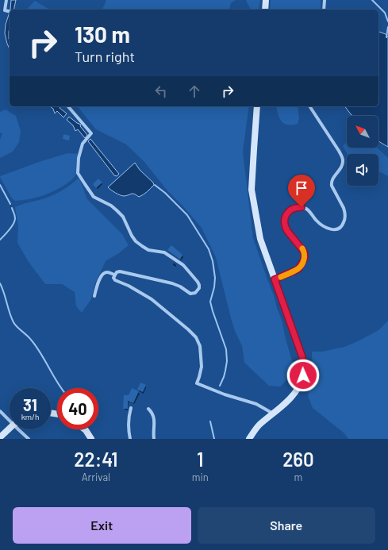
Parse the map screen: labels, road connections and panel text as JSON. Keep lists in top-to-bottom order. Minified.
{"north":"top left","page":{"turn":["130 m","Turn right"],"speed":"31 km/h","limit":"40","eta":["22:41","Arrival","1","min","260","m"],"buttons":["Exit","Share"]}}
